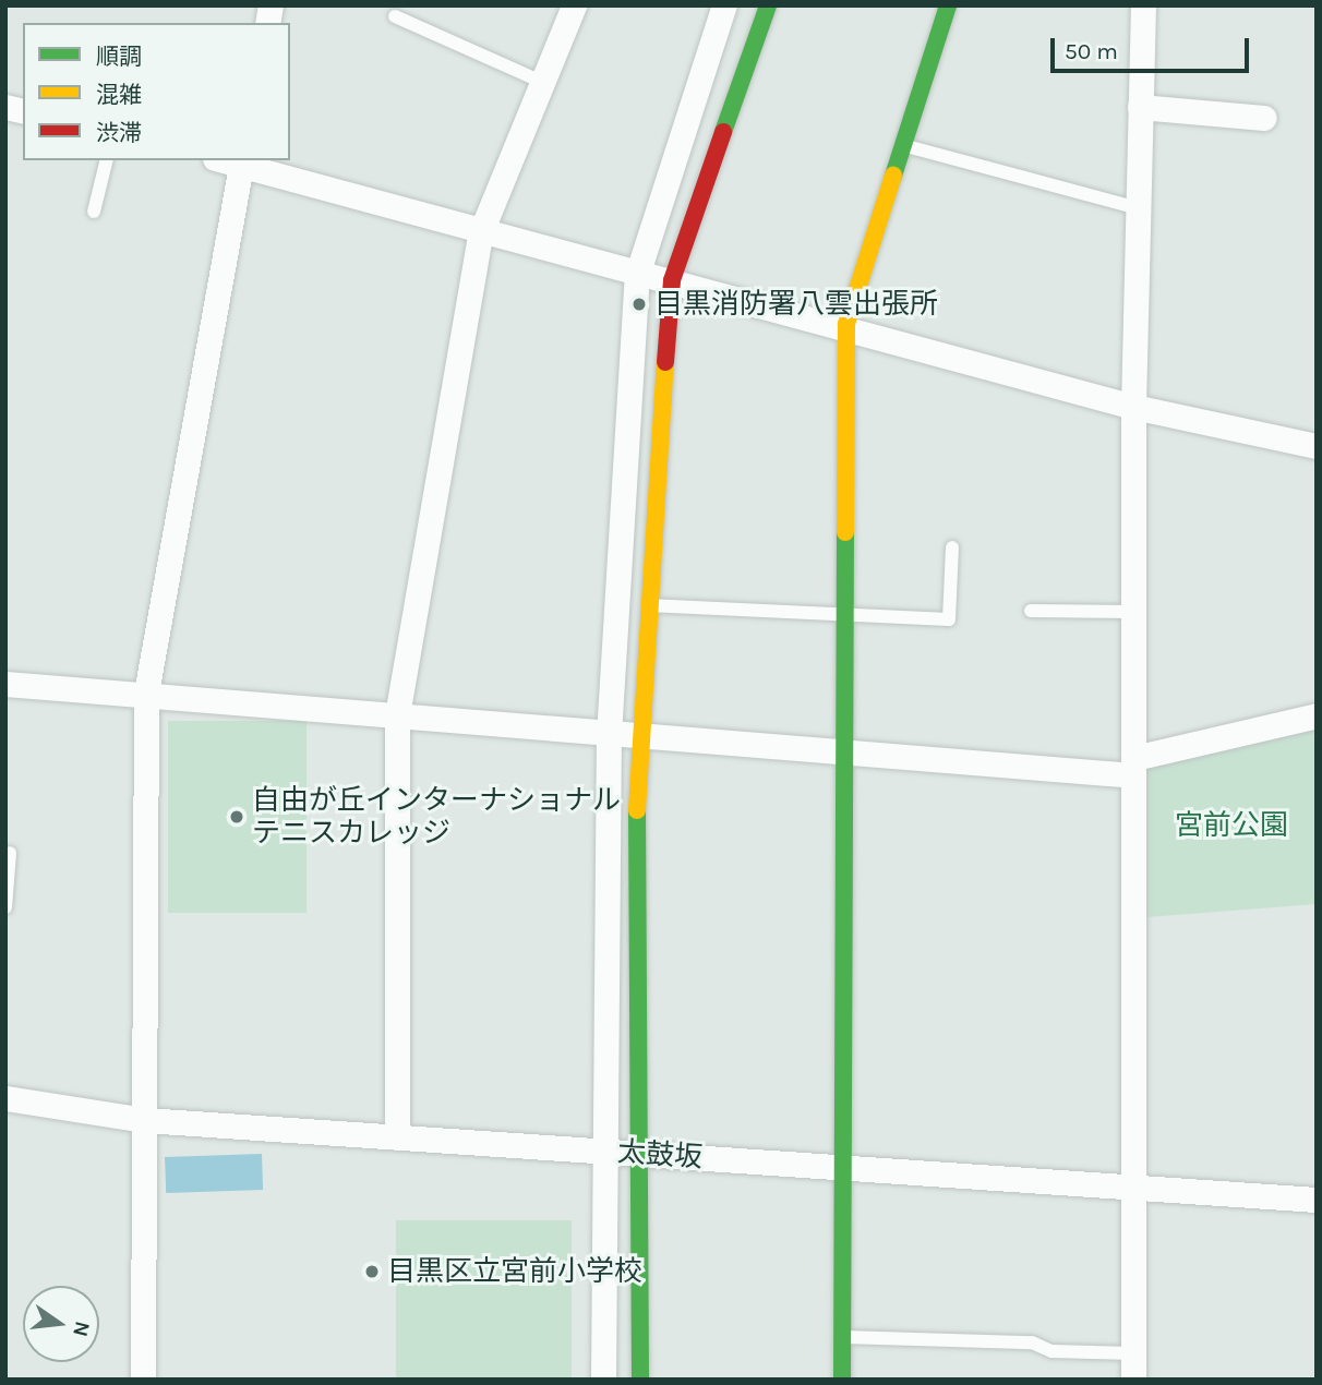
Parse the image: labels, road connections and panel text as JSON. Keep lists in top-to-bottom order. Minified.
{"streets":{"street":["太鼓坂"]},"parks":["宮前公園"],"places":["目黒消防署八雲出張所","自由が丘インターナショナル テニスカレッジ","目黒区立宮前小学校"],"legend":["順調","混雑","渋滞"],"scale_bar":"50 m","north":"right"}
